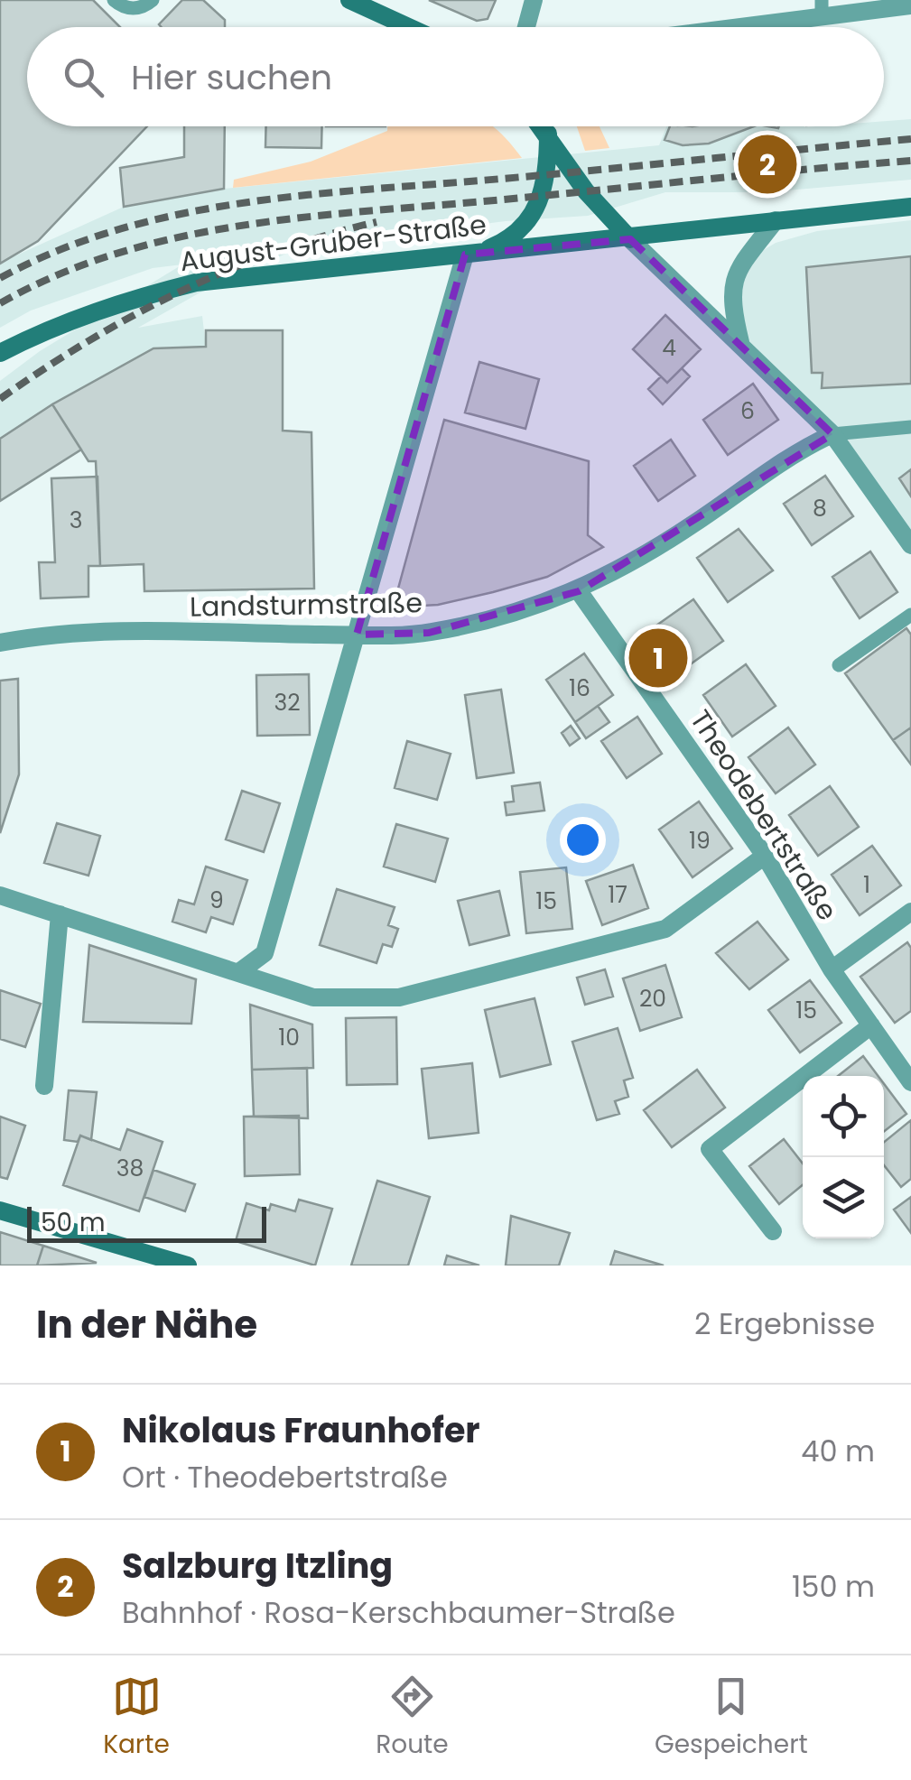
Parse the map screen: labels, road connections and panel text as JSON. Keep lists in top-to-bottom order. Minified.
{"streets":{"main road":["August-Gruber-Straße"],"street":["Landsturmstraße","Theodebertstraße"]},"crossings":[["Landsturmstraße","Theodebertstraße"]],"house_numbers":["4","6","8","3","16","32","19","1","17","9","15","20","15","10","38"],"scale_bar":"50 m","page":{"search":"Hier suchen","pins":["2","1"],"scale":"50 m","heading":["In der Nähe","2 Ergebnisse"],"list":[{"mark":"1","name":"Nikolaus Fraunhofer","note":"Ort · Theodebertstraße","value":"40 m"},{"mark":"2","name":"Salzburg Itzling","note":"Bahnhof · Rosa-Kerschbaumer-Straße","value":"150 m"}],"nav":["Karte","Route","Gespeichert"]}}
